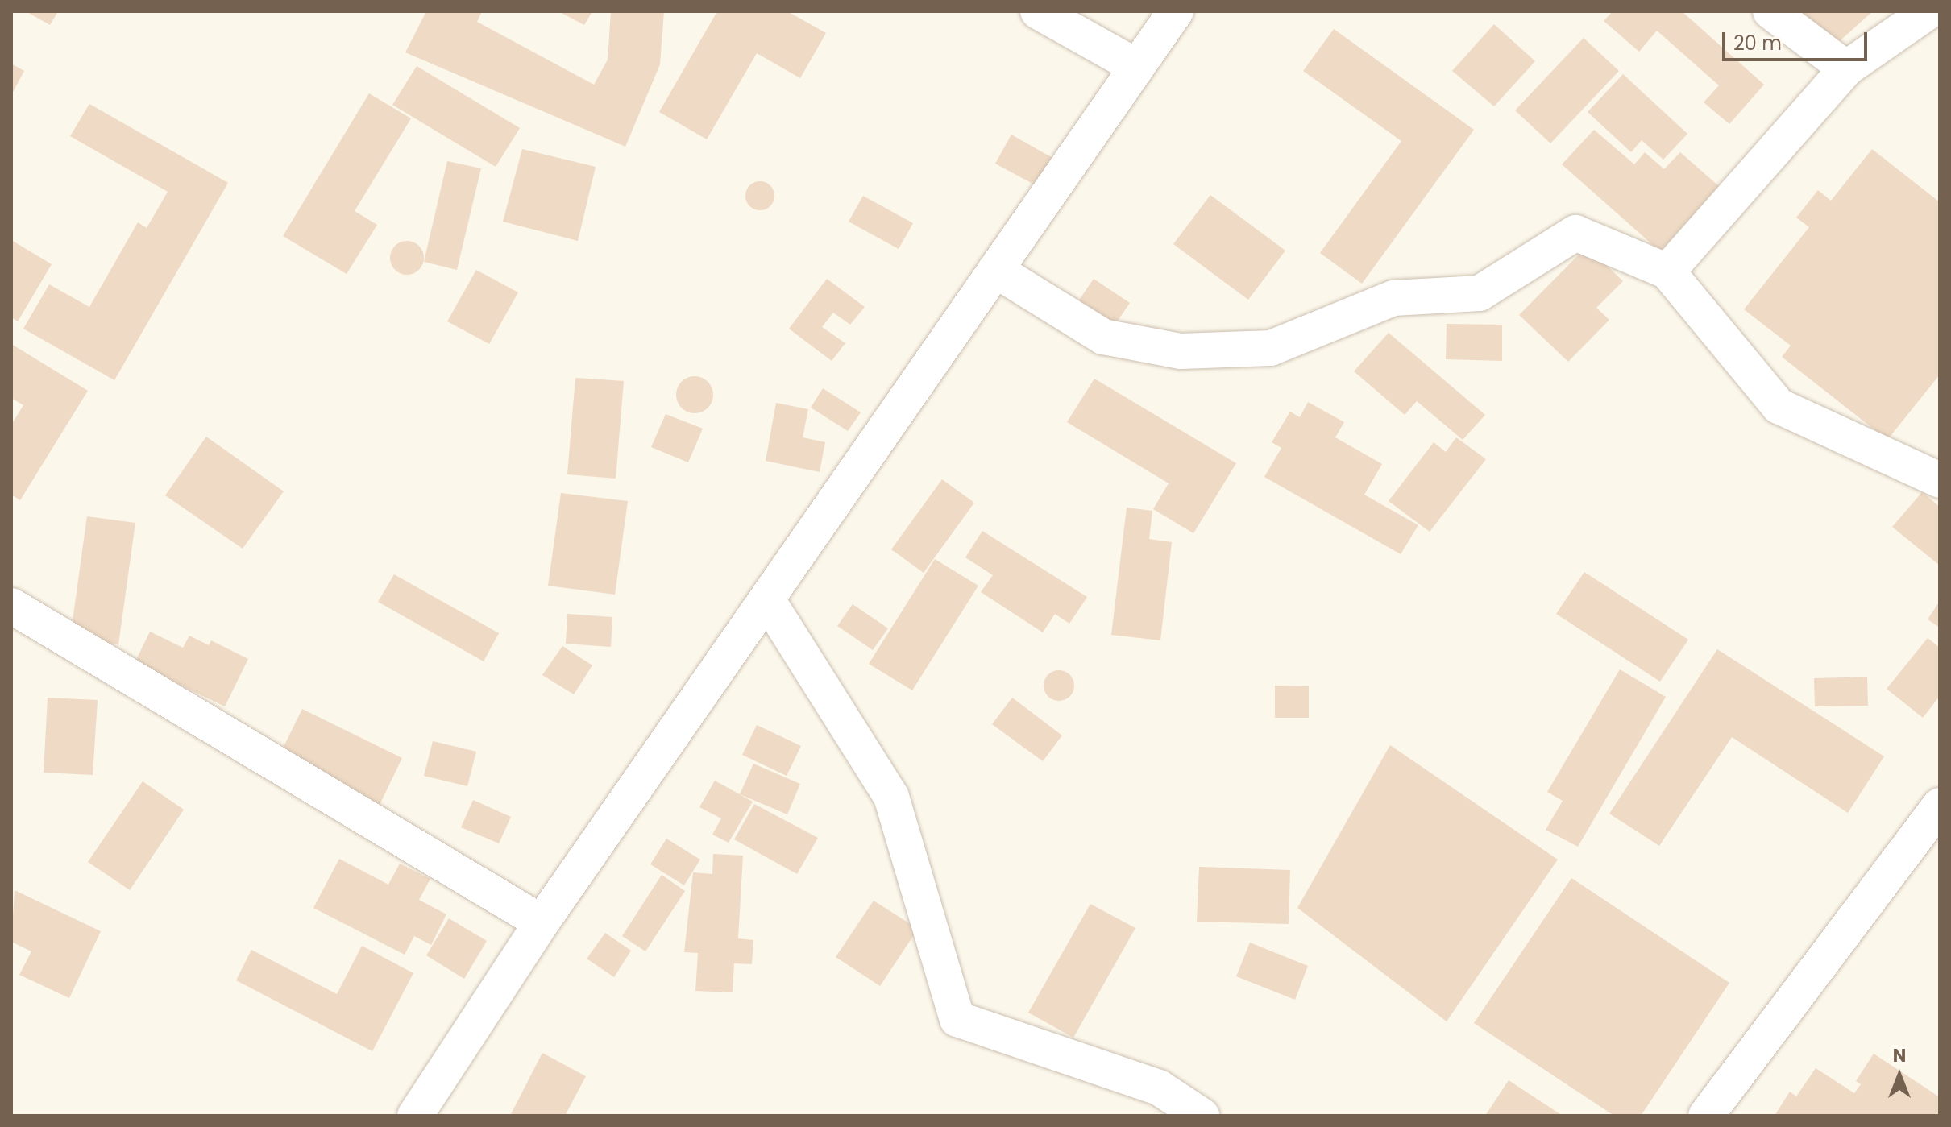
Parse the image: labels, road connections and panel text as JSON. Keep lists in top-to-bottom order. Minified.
{"scale_bar":"20 m","north":"top"}
